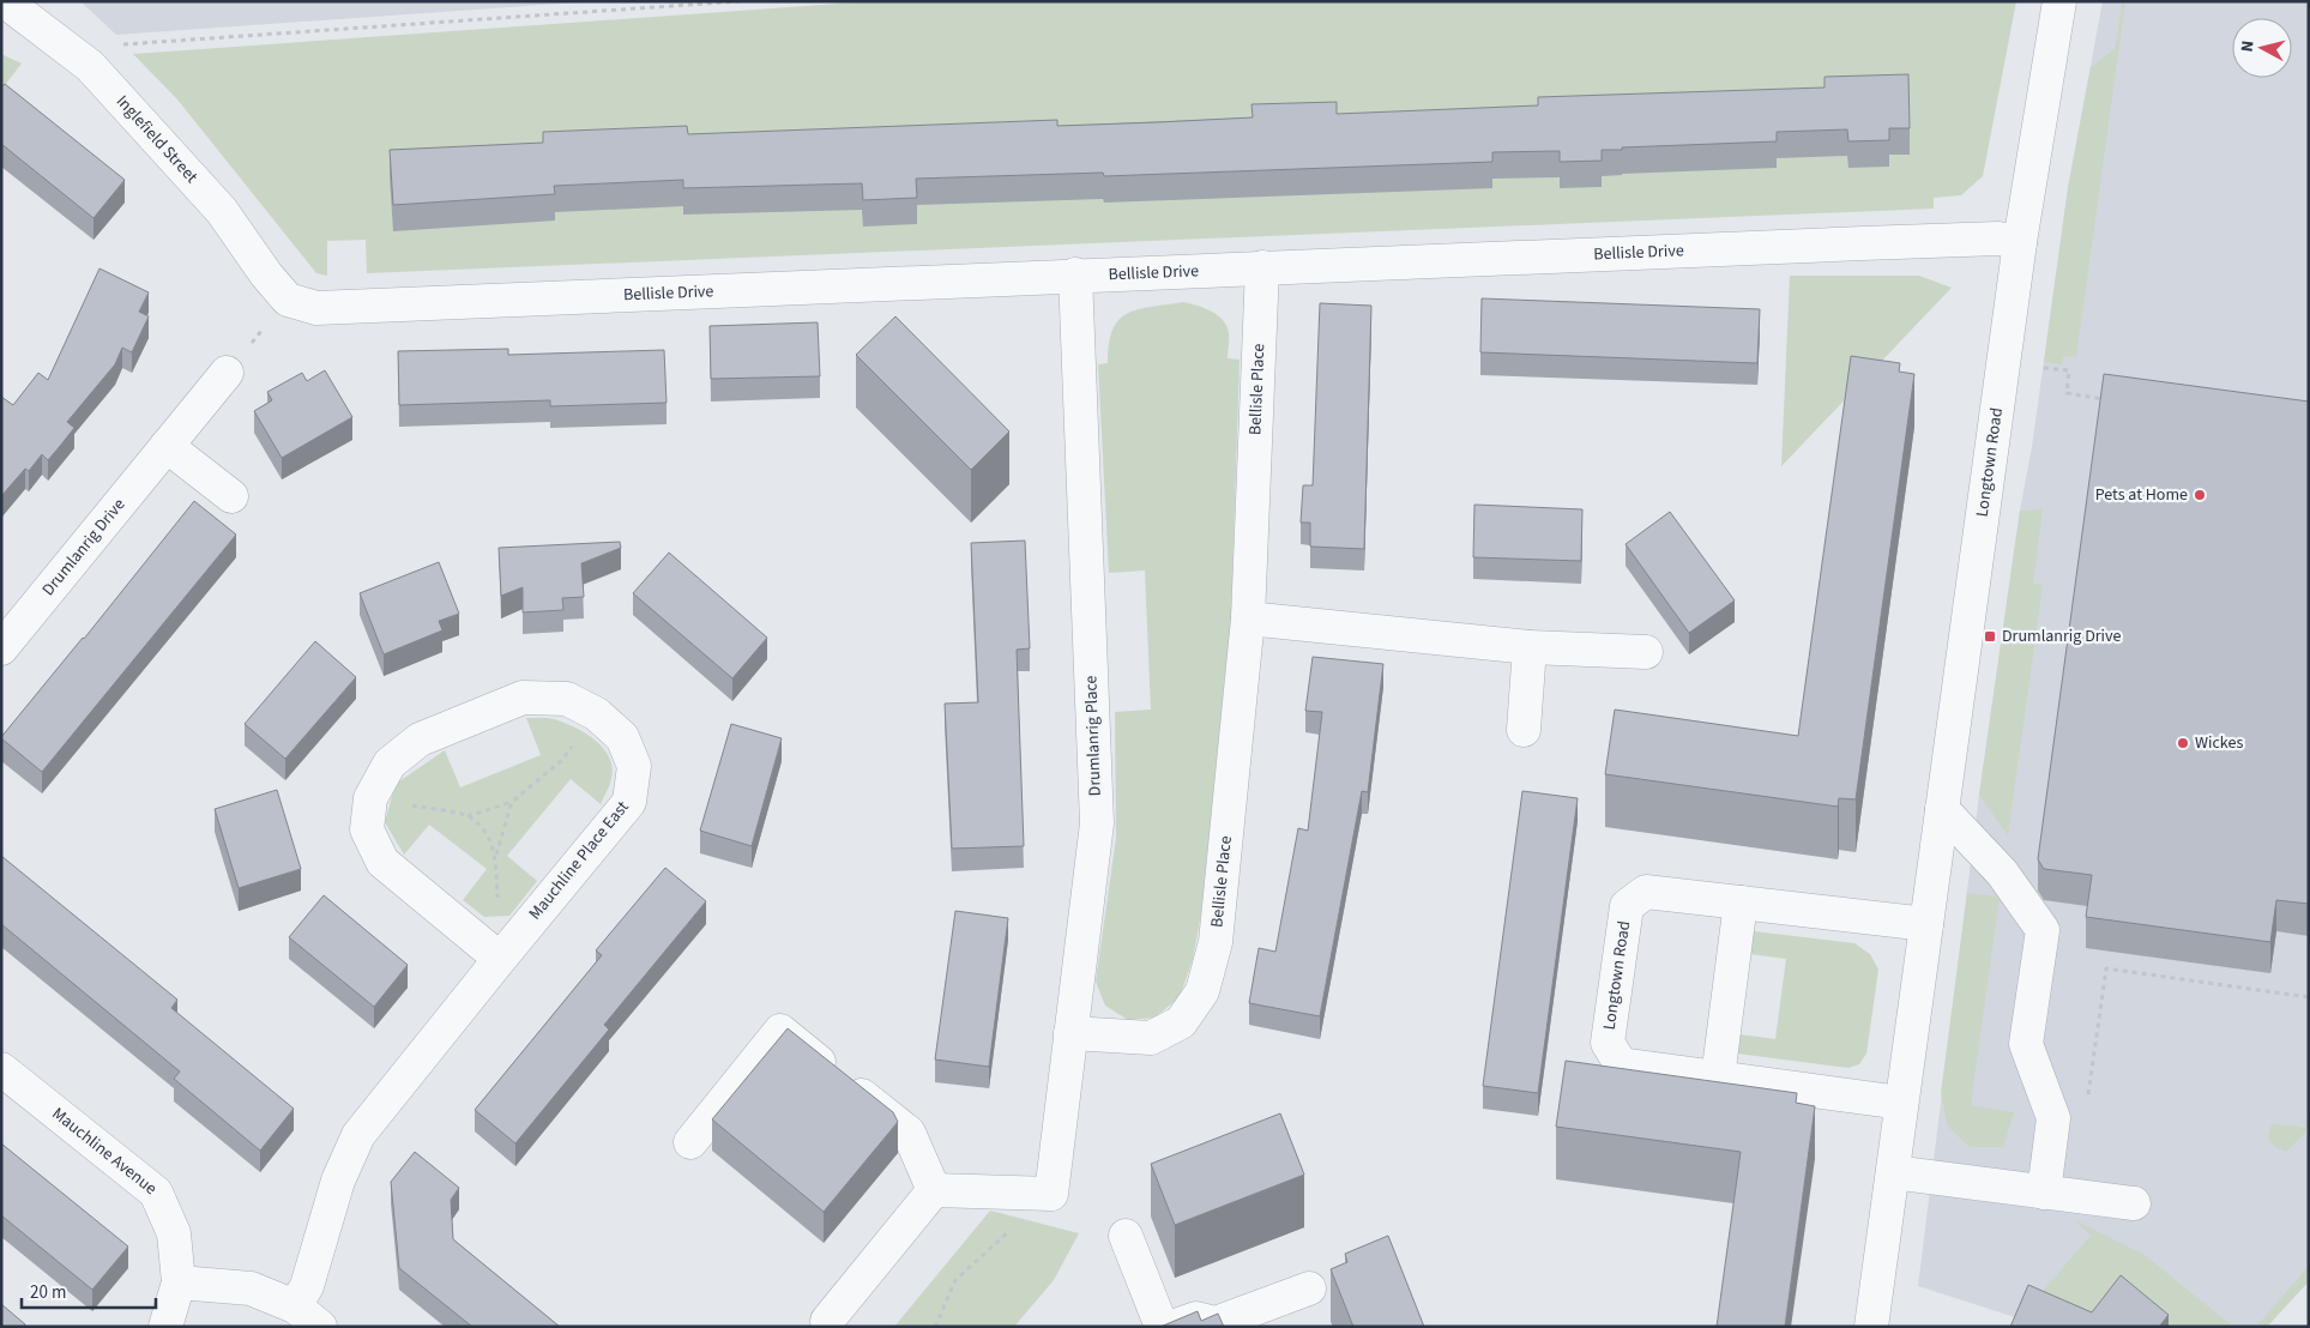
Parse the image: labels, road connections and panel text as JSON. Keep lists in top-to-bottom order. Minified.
{"streets":{"street":["Inglefield Street","Bellisle Drive","Bellisle Place","Longtown Road","Drumlanrig Drive","Drumlanrig Place","Mauchline Place East","Mauchline Avenue"]},"crossings":[["Inglefield Street","Bellisle Drive"],["Bellisle Drive","Bellisle Place"],["Bellisle Drive","Longtown Road"],["Bellisle Drive","Drumlanrig Place"],["Bellisle Place","Drumlanrig Place"]],"places":{"other":["Pets at Home","Wickes"],"transit":["Drumlanrig Drive"]},"scale_bar":"20 m","north":"left"}
